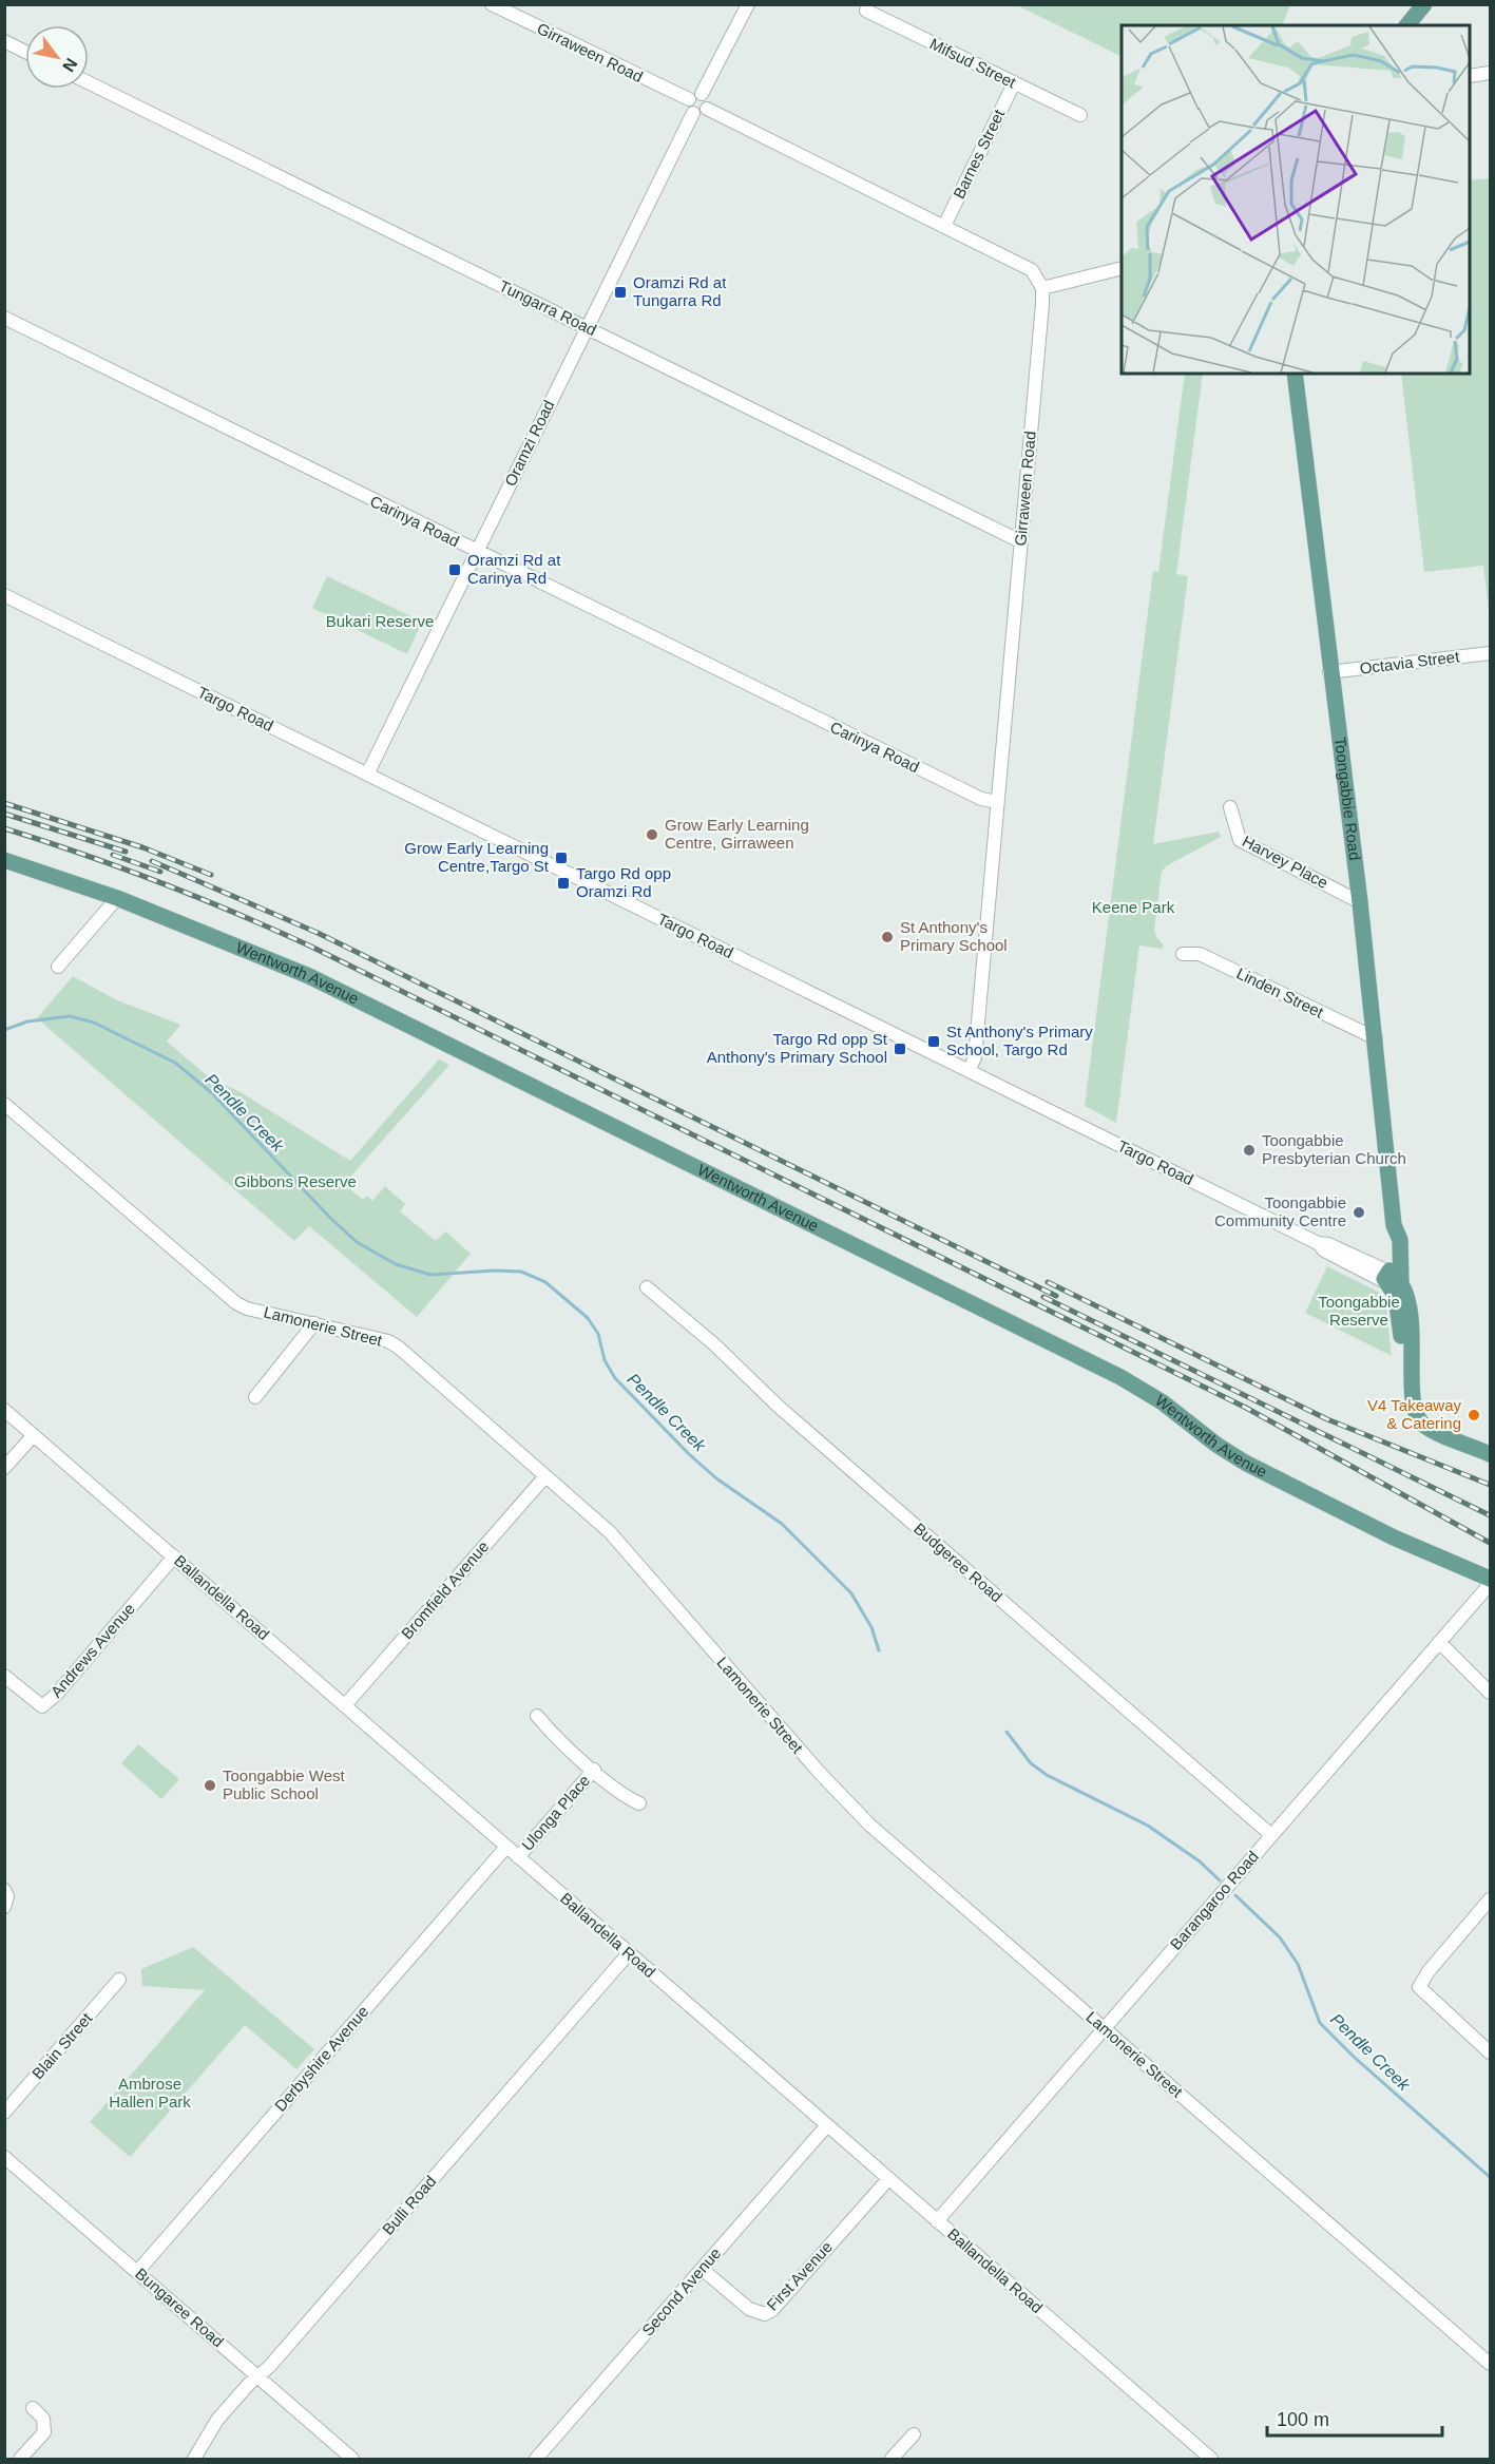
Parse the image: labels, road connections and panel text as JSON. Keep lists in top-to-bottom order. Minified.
{"streets":{"main road":["Toongabbie Road","Wentworth Avenue"],"street":["Girraween Road","Mifsud Street","Barnes Street","Tungarra Road","Oramzi Road","Carinya Road","Octavia Street","Targo Road","Harvey Place","Linden Street","Lamonerie Street","Budgeree Road","Bromfield Avenue","Ballandella Road","Andrews Avenue","Ulonga Place","Barangaroo Road","Blain Street","Derbyshire Avenue","Bulli Road","First Avenue","Second Avenue","Bungaree Road"]},"crossings":[["Girraween Road","Tungarra Road"],["Girraween Road","Oramzi Road"],["Girraween Road","Carinya Road"],["Girraween Road","Targo Road"],["Mifsud Street","Barnes Street"],["Tungarra Road","Oramzi Road"],["Oramzi Road","Carinya Road"],["Oramzi Road","Targo Road"],["Octavia Street","Toongabbie Road"],["Targo Road","Toongabbie Road"],["Toongabbie Road","Harvey Place"],["Toongabbie Road","Linden Street"],["Wentworth Avenue","Barangaroo Road"],["Lamonerie Street","Bromfield Avenue"],["Lamonerie Street","Barangaroo Road"],["Budgeree Road","Barangaroo Road"],["Bromfield Avenue","Ballandella Road"],["Ballandella Road","Andrews Avenue"],["Ballandella Road","Ulonga Place"],["Ballandella Road","Barangaroo Road"],["Ballandella Road","Derbyshire Avenue"],["Ballandella Road","Bulli Road"],["Ballandella Road","First Avenue"],["Ballandella Road","Second Avenue"],["Derbyshire Avenue","Bungaree Road"],["Bulli Road","Bungaree Road"],["First Avenue","Second Avenue"]],"water":["Pendle Creek"],"parks":["Bukari Reserve","Keene Park","Gibbons Reserve","Toongabbie Reserve","Ambrose Hallen Park"],"places":{"transit":["Oramzi Rd at Tungarra Rd","Oramzi Rd at Carinya Rd","Grow Early Learning Centre,Targo St","Targo Rd opp Oramzi Rd","St Anthony's Primary School, Targo Rd","Targo Rd opp St Anthony's Primary School"],"other":["Grow Early Learning Centre, Girraween","St Anthony's Primary School","Toongabbie Presbyterian Church","Toongabbie Community Centre","V4 Takeaway & Catering","Toongabbie West Public School"]},"scale_bar":"100 m","north":"bottom right"}
